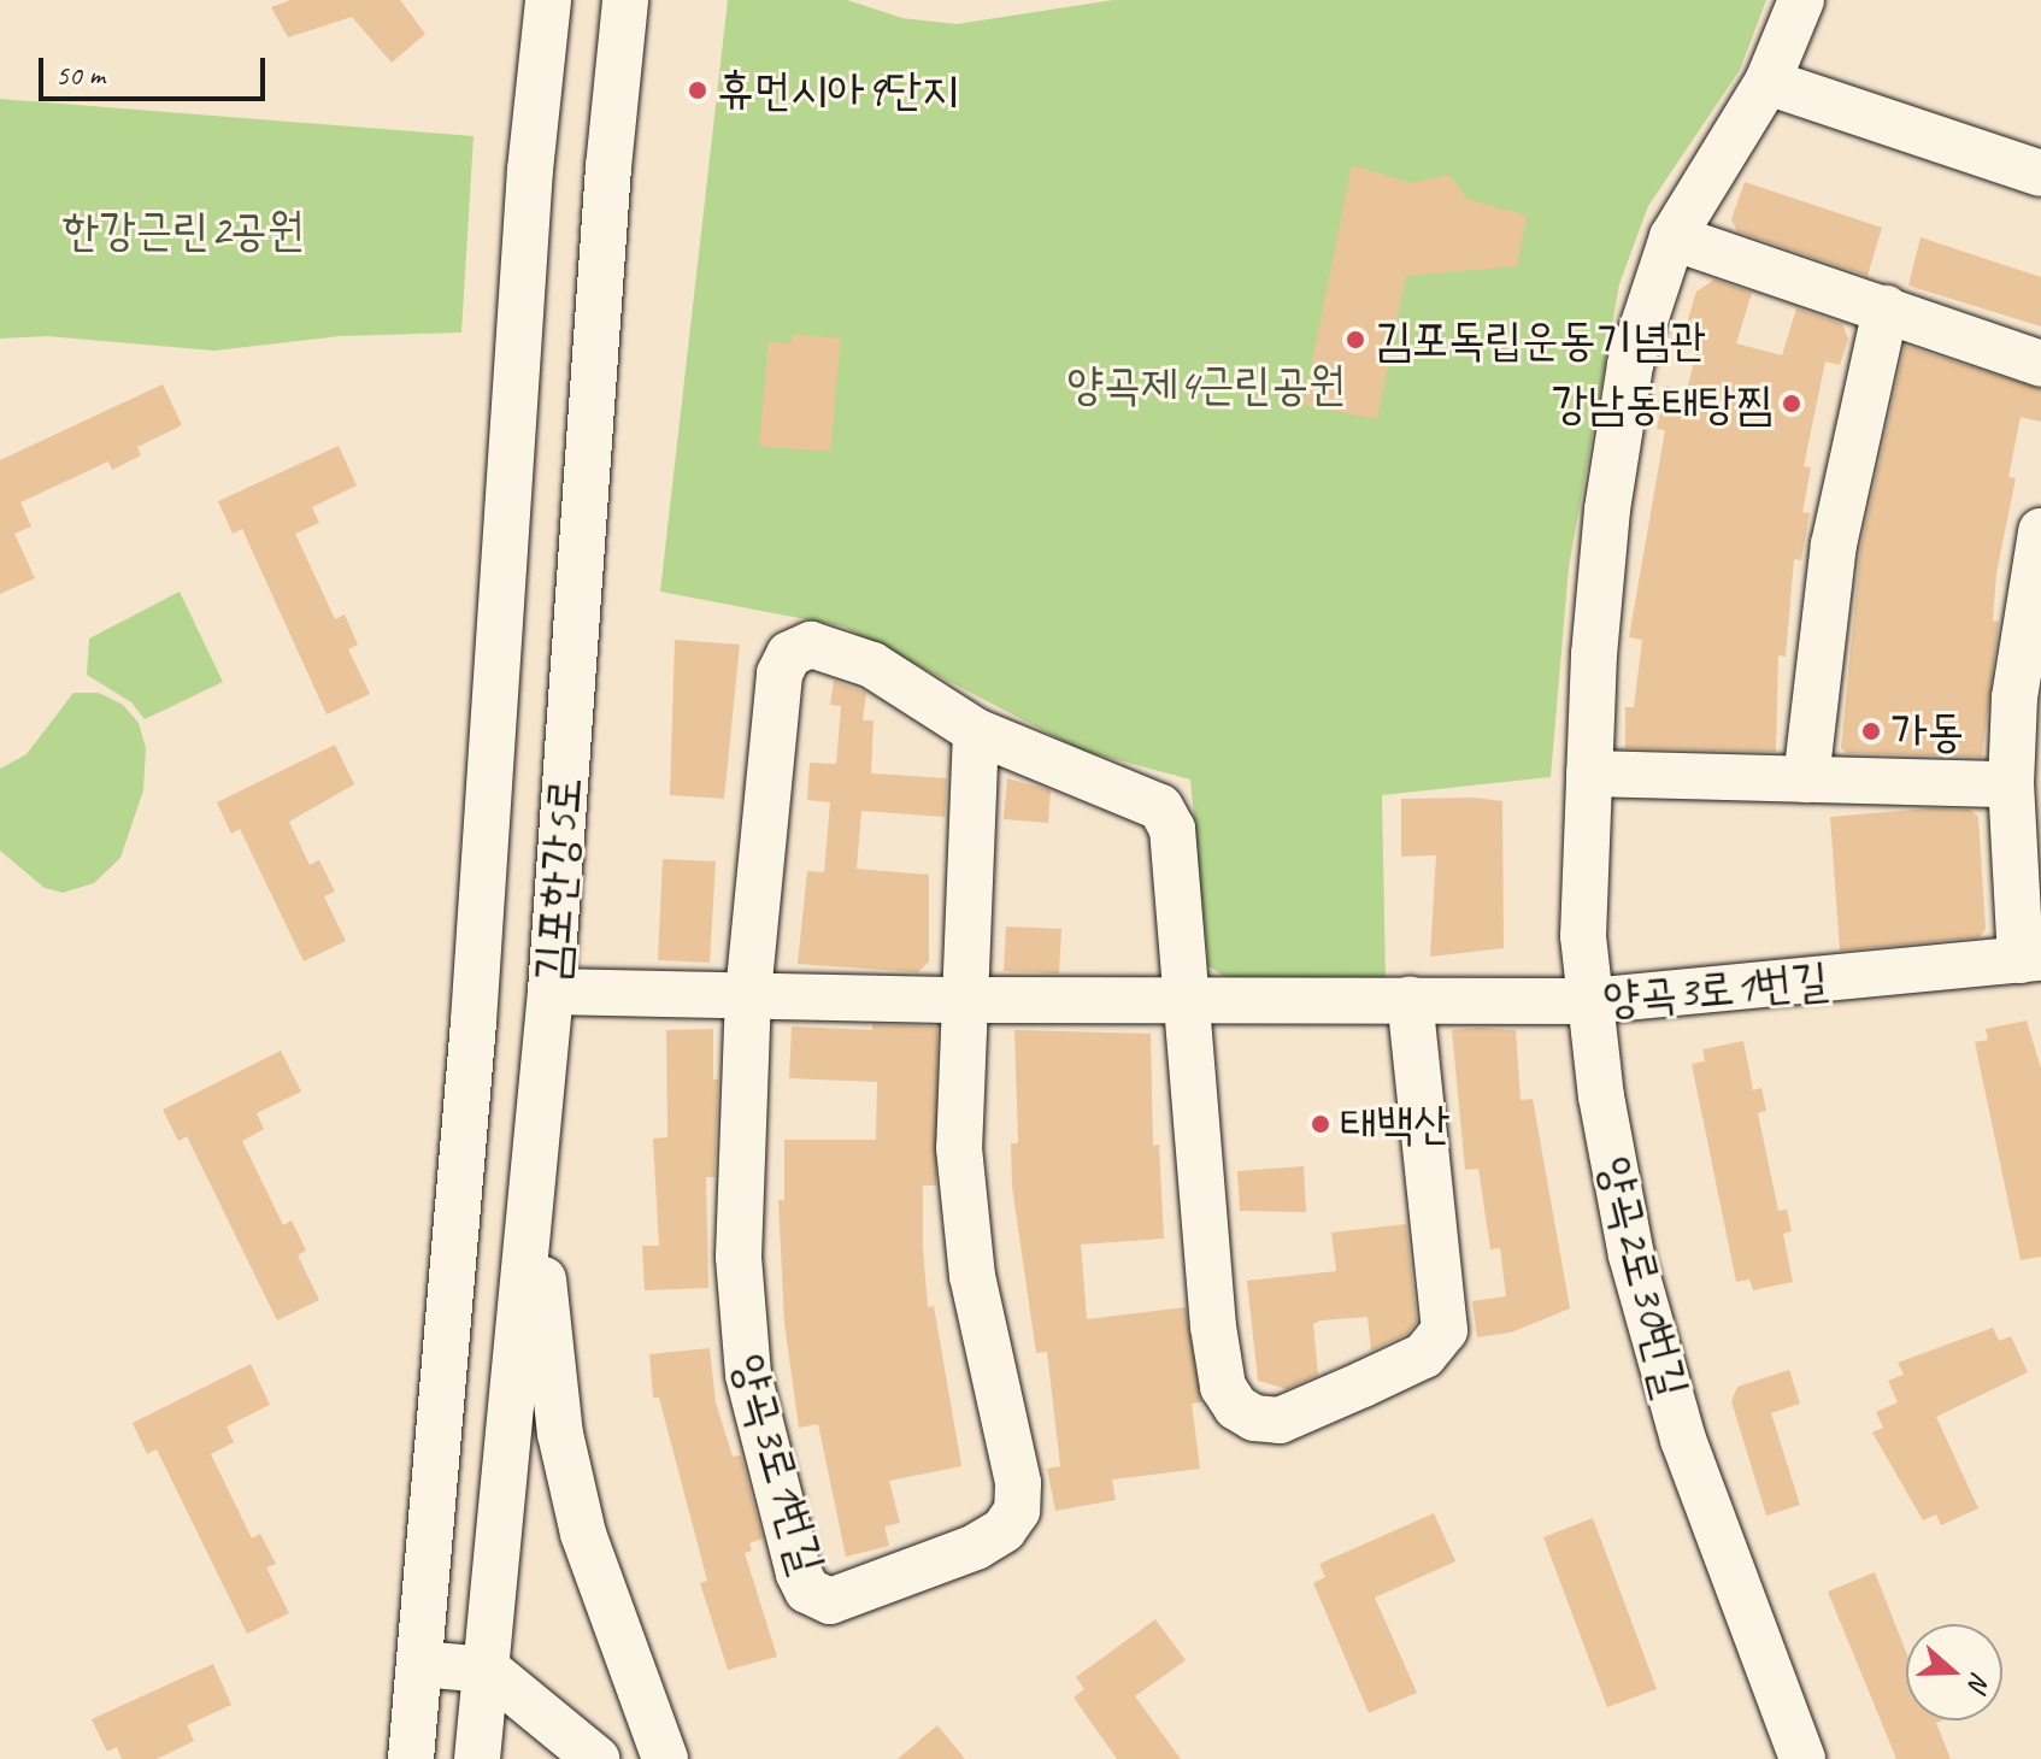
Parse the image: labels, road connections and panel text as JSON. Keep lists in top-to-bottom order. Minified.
{"streets":{"street":["김포한강5로","양곡3로1번길","양곡2로30번길"]},"crossings":[["김포한강5로","양곡3로1번길"],["양곡3로1번길","양곡2로30번길"]],"parks":["한강근린2공원","양곡제4근린공원"],"places":["휴먼시아9단지","김포독립운동기념관","강남동태탕찜","가동","태백산"],"scale_bar":"50 m","north":"right"}
